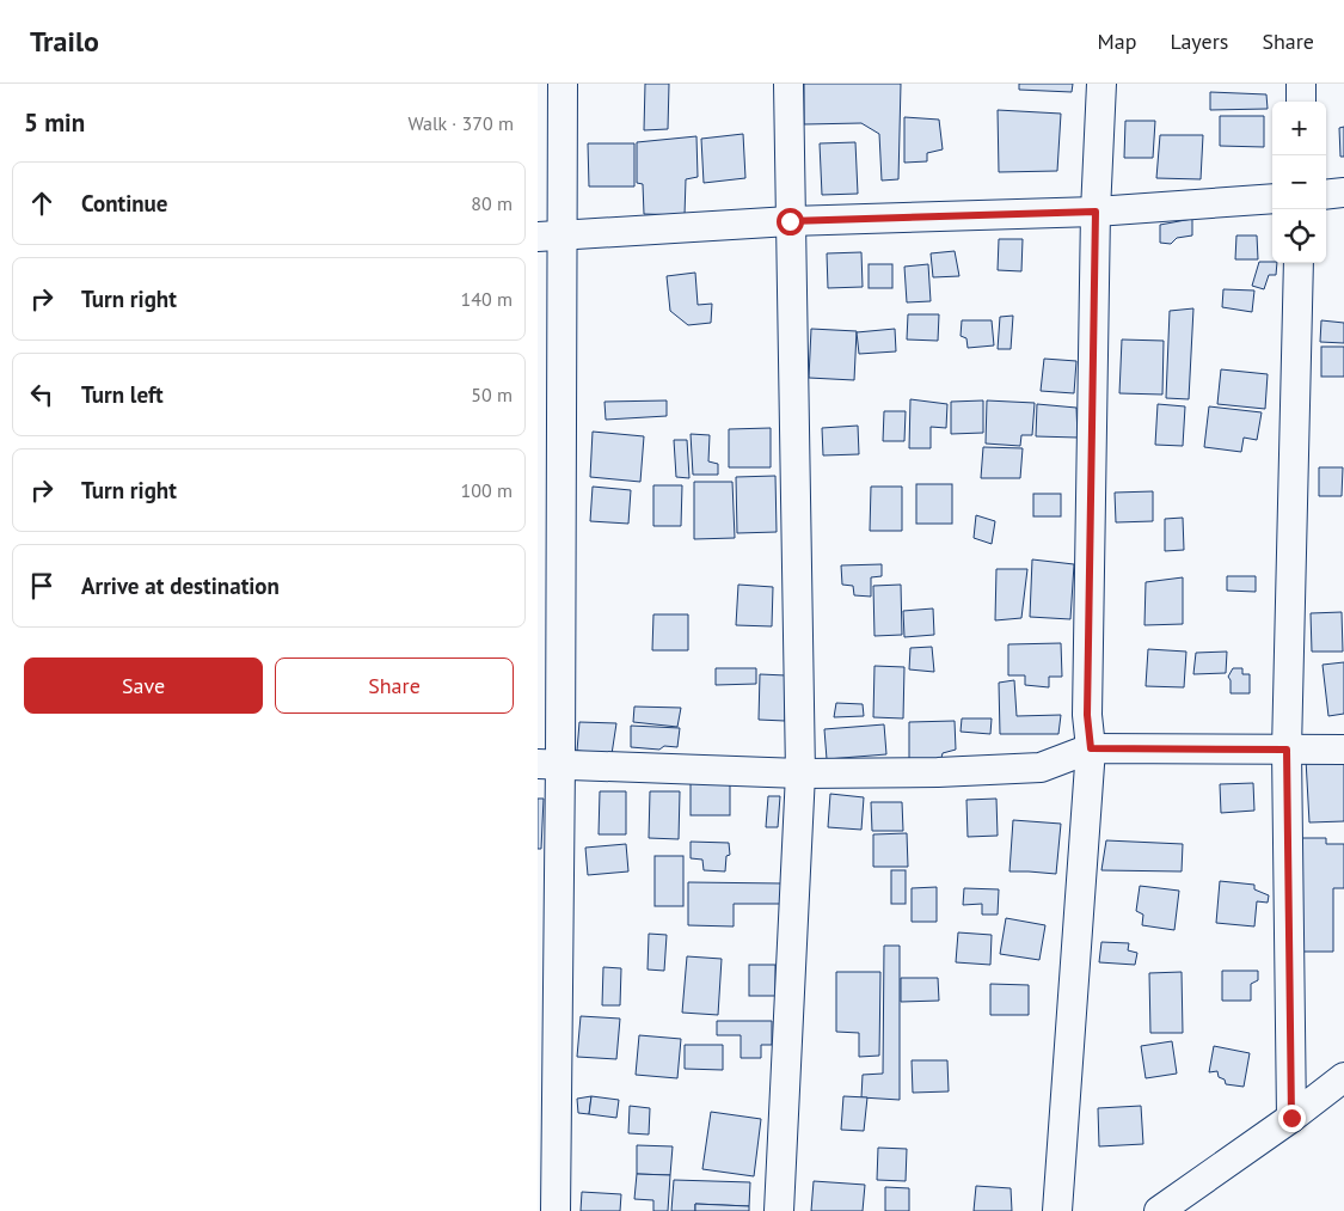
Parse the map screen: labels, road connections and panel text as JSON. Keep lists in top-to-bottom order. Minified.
{"page":{"header":"Trailo","nav":["Map","Layers","Share"],"heading":["5 min","Walk · 370 m"],"map_buttons":["+","−"],"list":[["Continue","80 m"],["Turn right","140 m"],["Turn left","50 m"],["Turn right","100 m"],"Arrive at destination"],"buttons":["Save","Share"]}}
